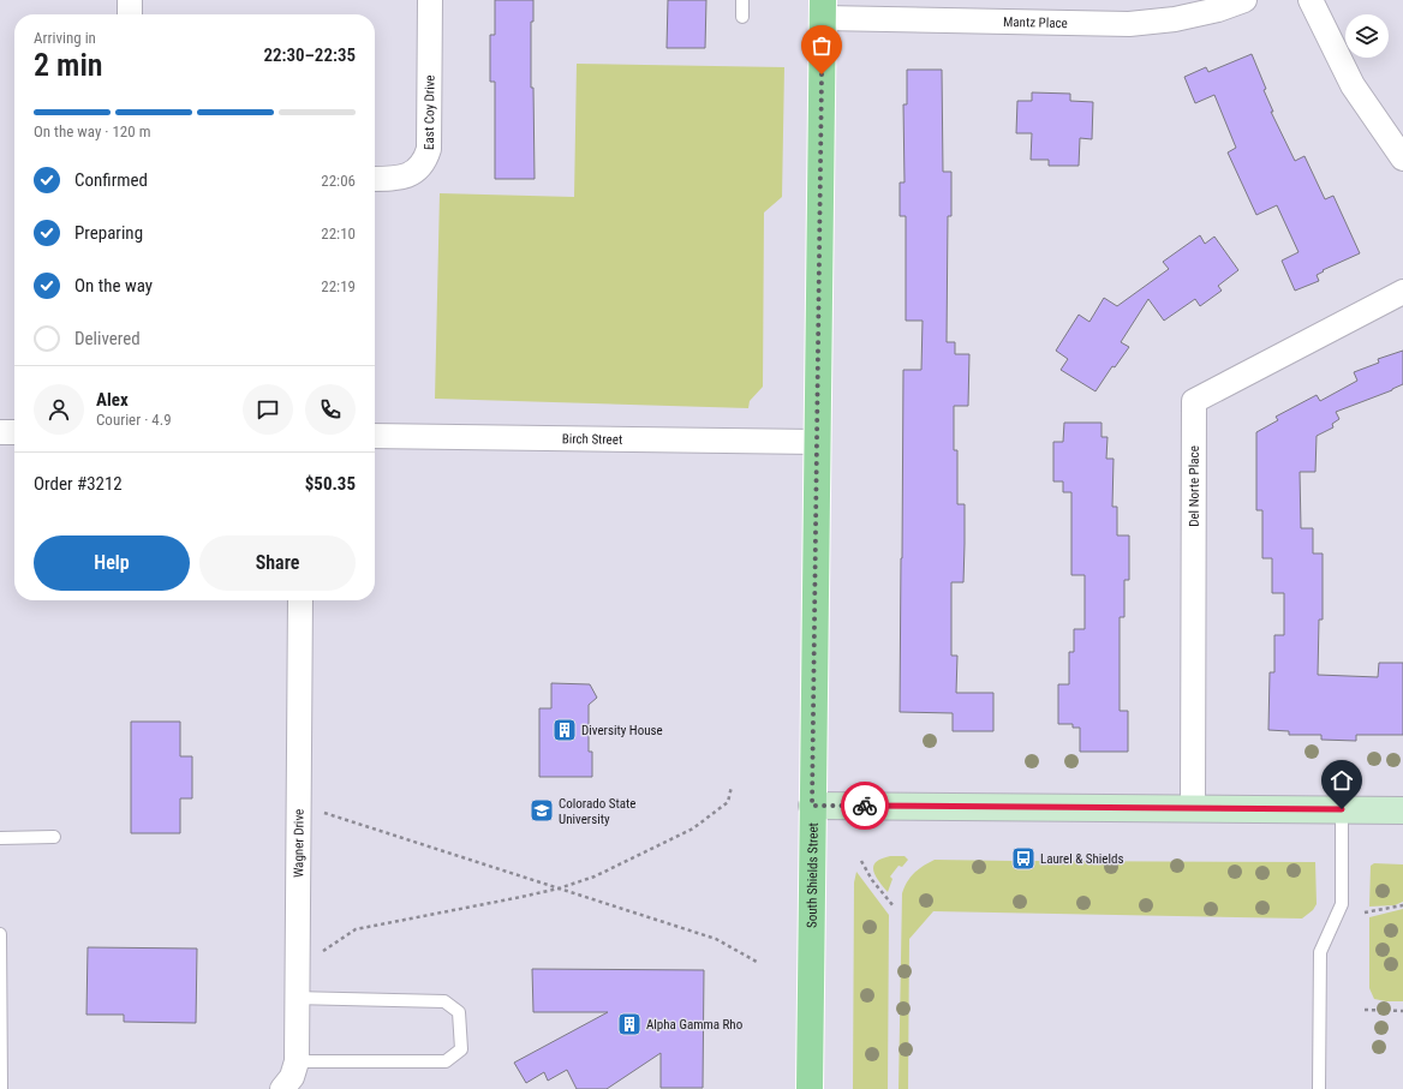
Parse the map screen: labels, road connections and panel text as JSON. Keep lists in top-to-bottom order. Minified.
{"streets":{"main road":["South Shields Street"],"street":["Mantz Place","East Coy Drive","Birch Street","Del Norte Place","Wagner Drive"]},"crossings":[["Mantz Place","South Shields Street"],["Birch Street","South Shields Street"]],"places":{"building":["Diversity House","Alpha Gamma Rho"],"school or university":["Colorado State University"],"bus stop":["Laurel & Shields"]},"page":{"heading":["2 min","Arriving in","22:30–22:35"],"panel":["Alex","Courier · 4.9","Order #3212","$50.35"],"bar":"On the way · 120 m","list":[["Confirmed","22:06"],["Preparing","22:10"],["On the way","22:19"],"Delivered"],"buttons":["Help","Share"]}}
